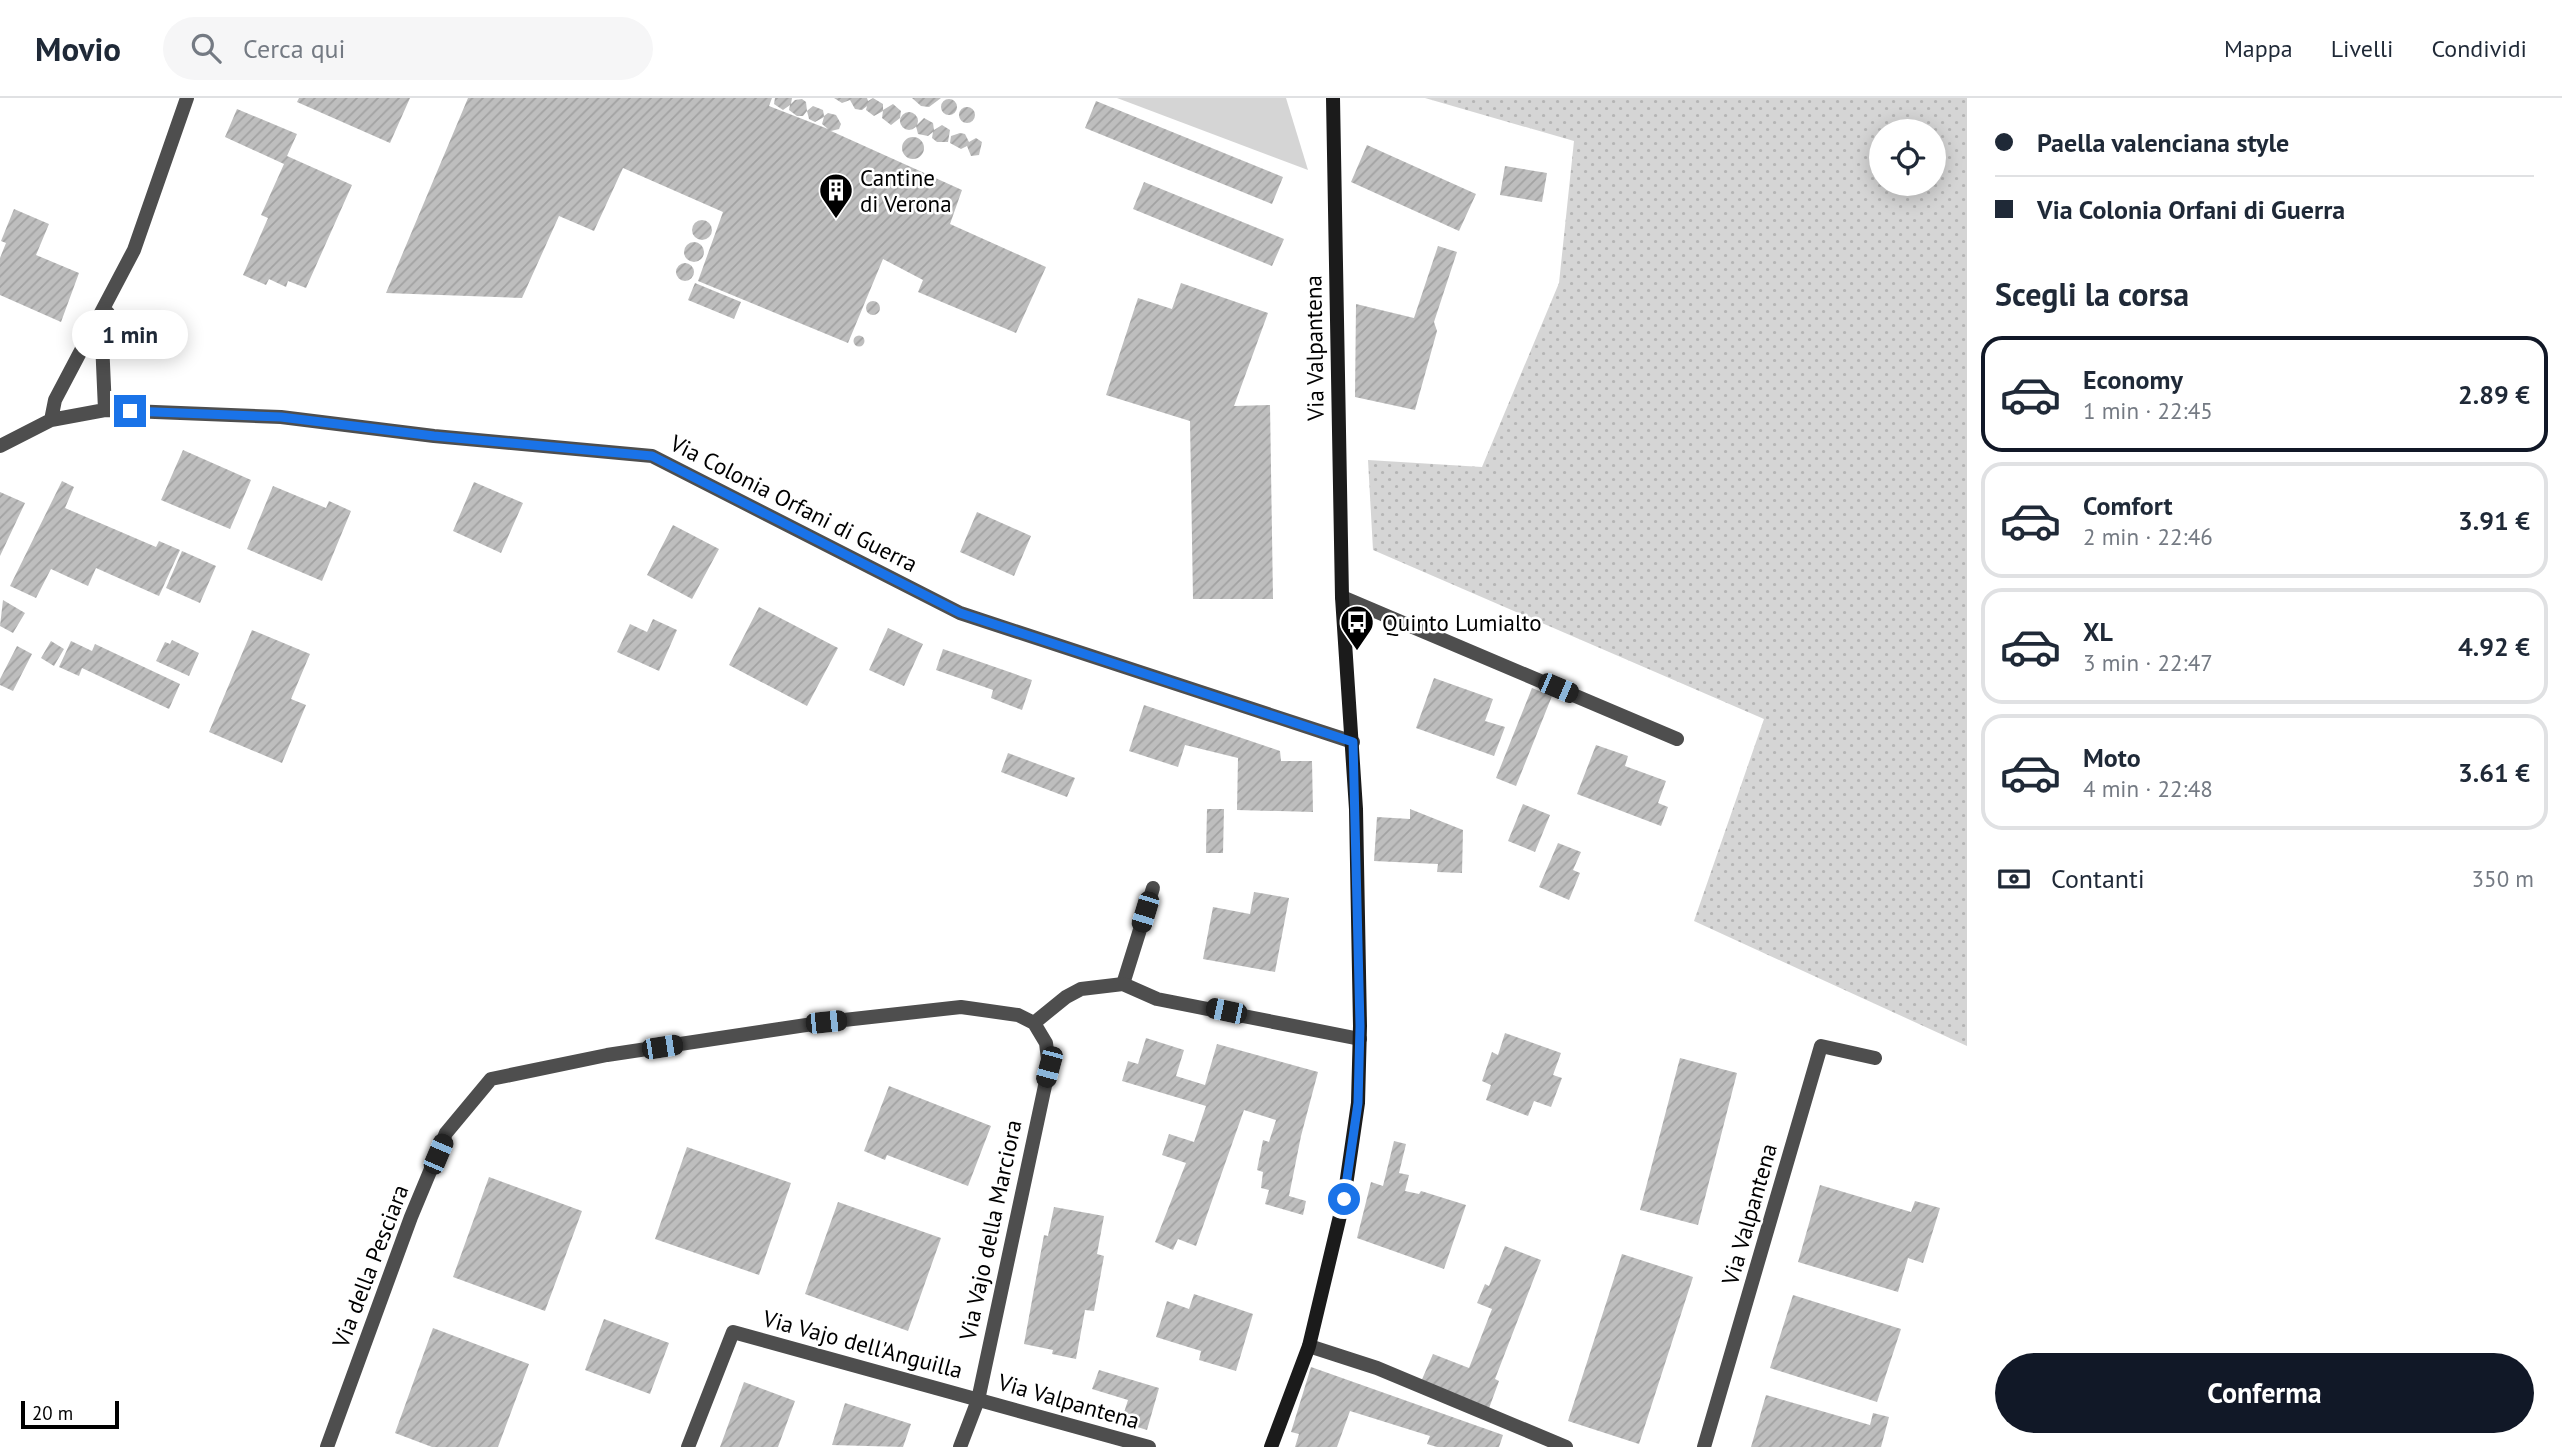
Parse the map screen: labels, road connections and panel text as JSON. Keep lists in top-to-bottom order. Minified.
{"streets":{"street":["Via Valpantena","Via Colonia Orfani di Guerra","Via Vajo della Marciora","Via della Pesciara","Via Vajo dell'Anguilla"]},"crossings":[["Via Valpantena","Via Colonia Orfani di Guerra"],["Via Valpantena","Via Vajo della Marciora"],["Via Valpantena","Via Vajo dell'Anguilla"],["Via Vajo della Marciora","Via della Pesciara"],["Via Vajo della Marciora","Via Vajo dell'Anguilla"]],"places":{"building":["Cantine di Verona"],"bus stop":["Quinto Lumialto"]},"scale_bar":"20 m","page":{"header":"Movio","search":"Cerca qui","nav":["Mappa","Livelli","Condividi"],"banner":["Paella valenciana style","Via Colonia Orfani di Guerra"],"heading":"Scegli la corsa","bubble":"1 min","list":[{"name":"Economy","note":"1 min · 22:45","value":"2.89 €"},{"name":"Comfort","note":"2 min · 22:46","value":"3.91 €"},{"name":"XL","note":"3 min · 22:47","value":"4.92 €"},{"name":"Moto","note":"4 min · 22:48","value":"3.61 €"}],"pay":["Contanti","350 m"],"buttons":"Conferma","scale":"20 m"}}
